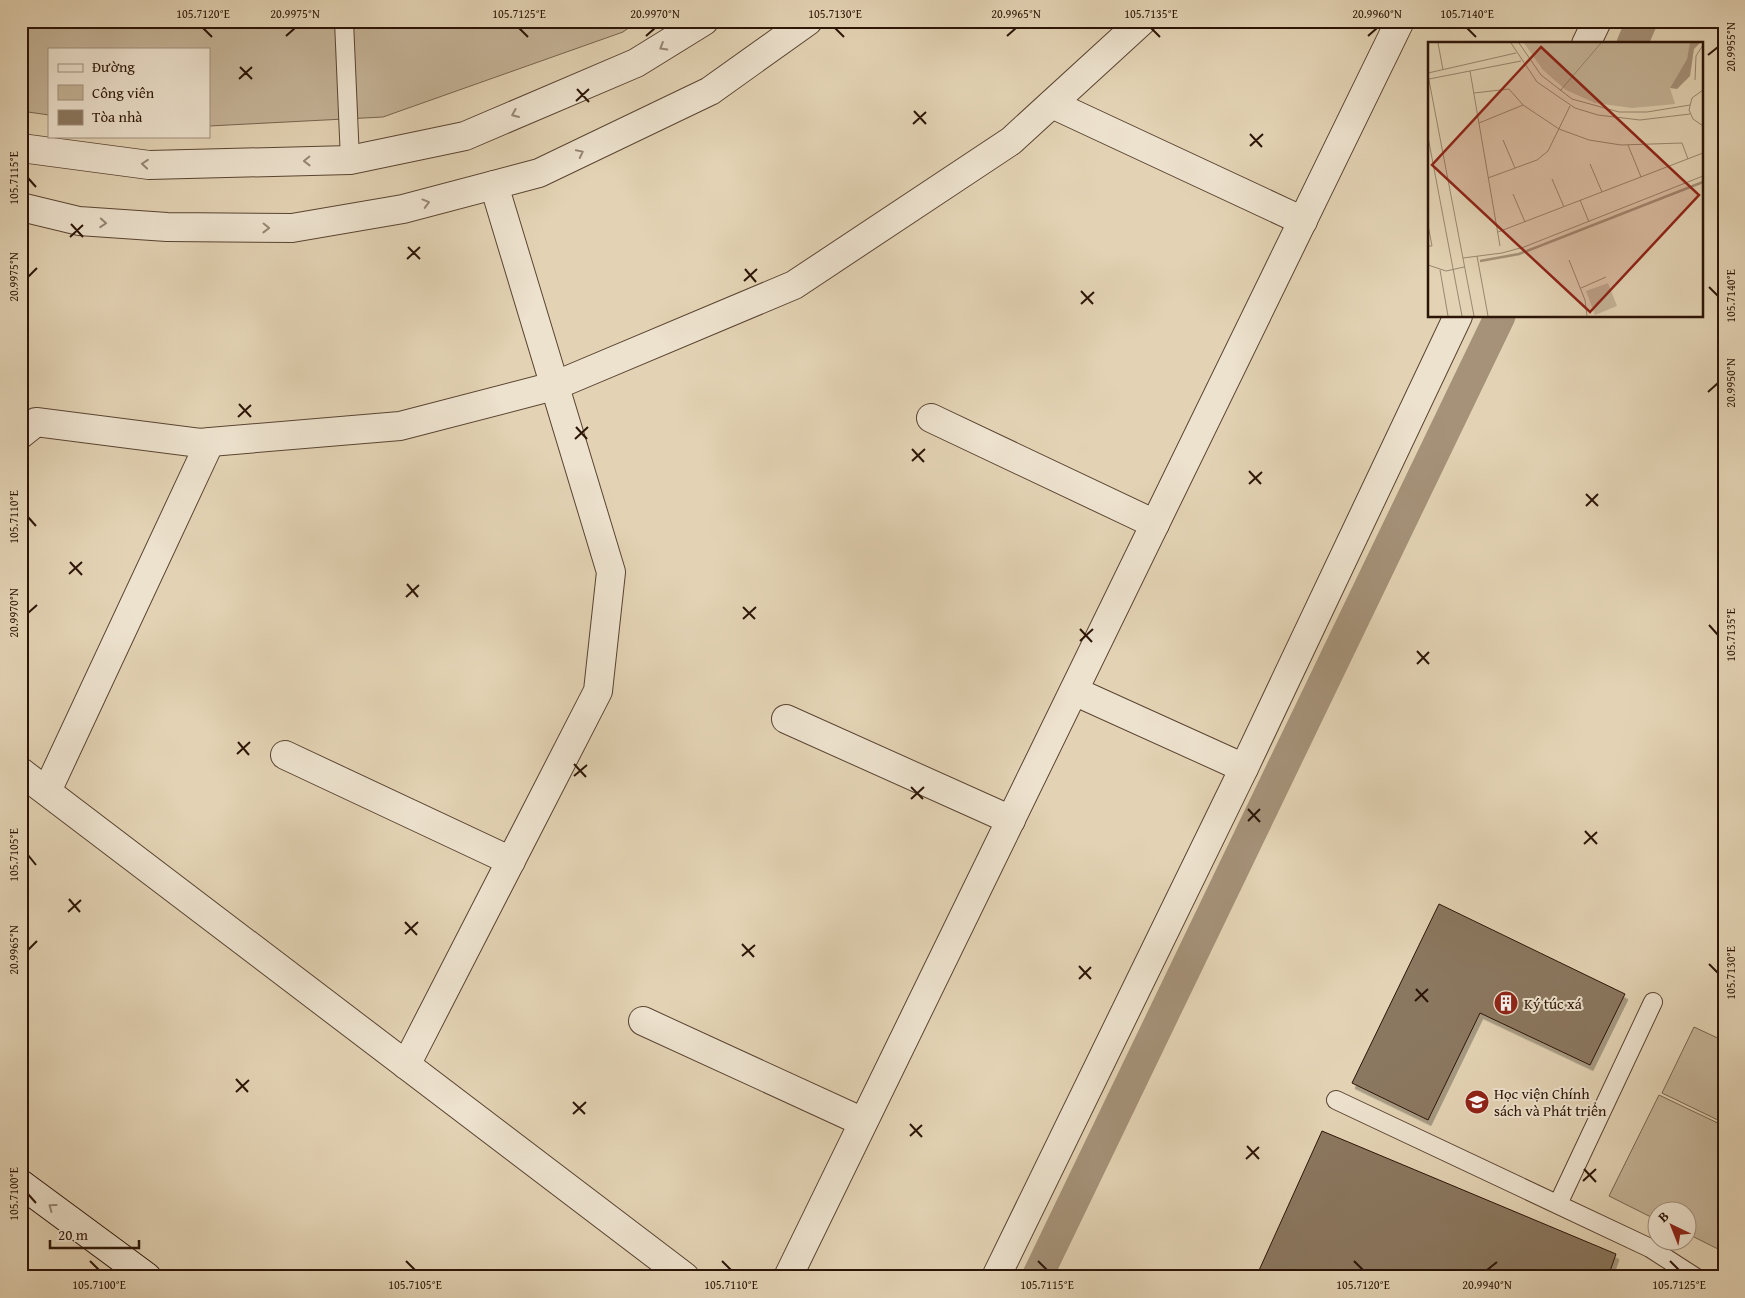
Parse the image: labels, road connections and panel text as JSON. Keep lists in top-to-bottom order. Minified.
{"places":{"building":["Ký túc xá"],"school or university":["Học viện Chính sách và Phát triển"]},"legend":["Đường","Công viên","Tòa nhà"],"scale_bar":"20 m","north":"top left","coordinates":["105.7120°E","20.9975°N","105.7125°E","20.9970°N","105.7130°E","20.9965°N","105.7135°E","20.9960°N","105.7140°E","20.9955°N","105.7115°E","20.9950°N","105.7110°E","105.7105°E","105.7100°E","20.9940°N"]}
